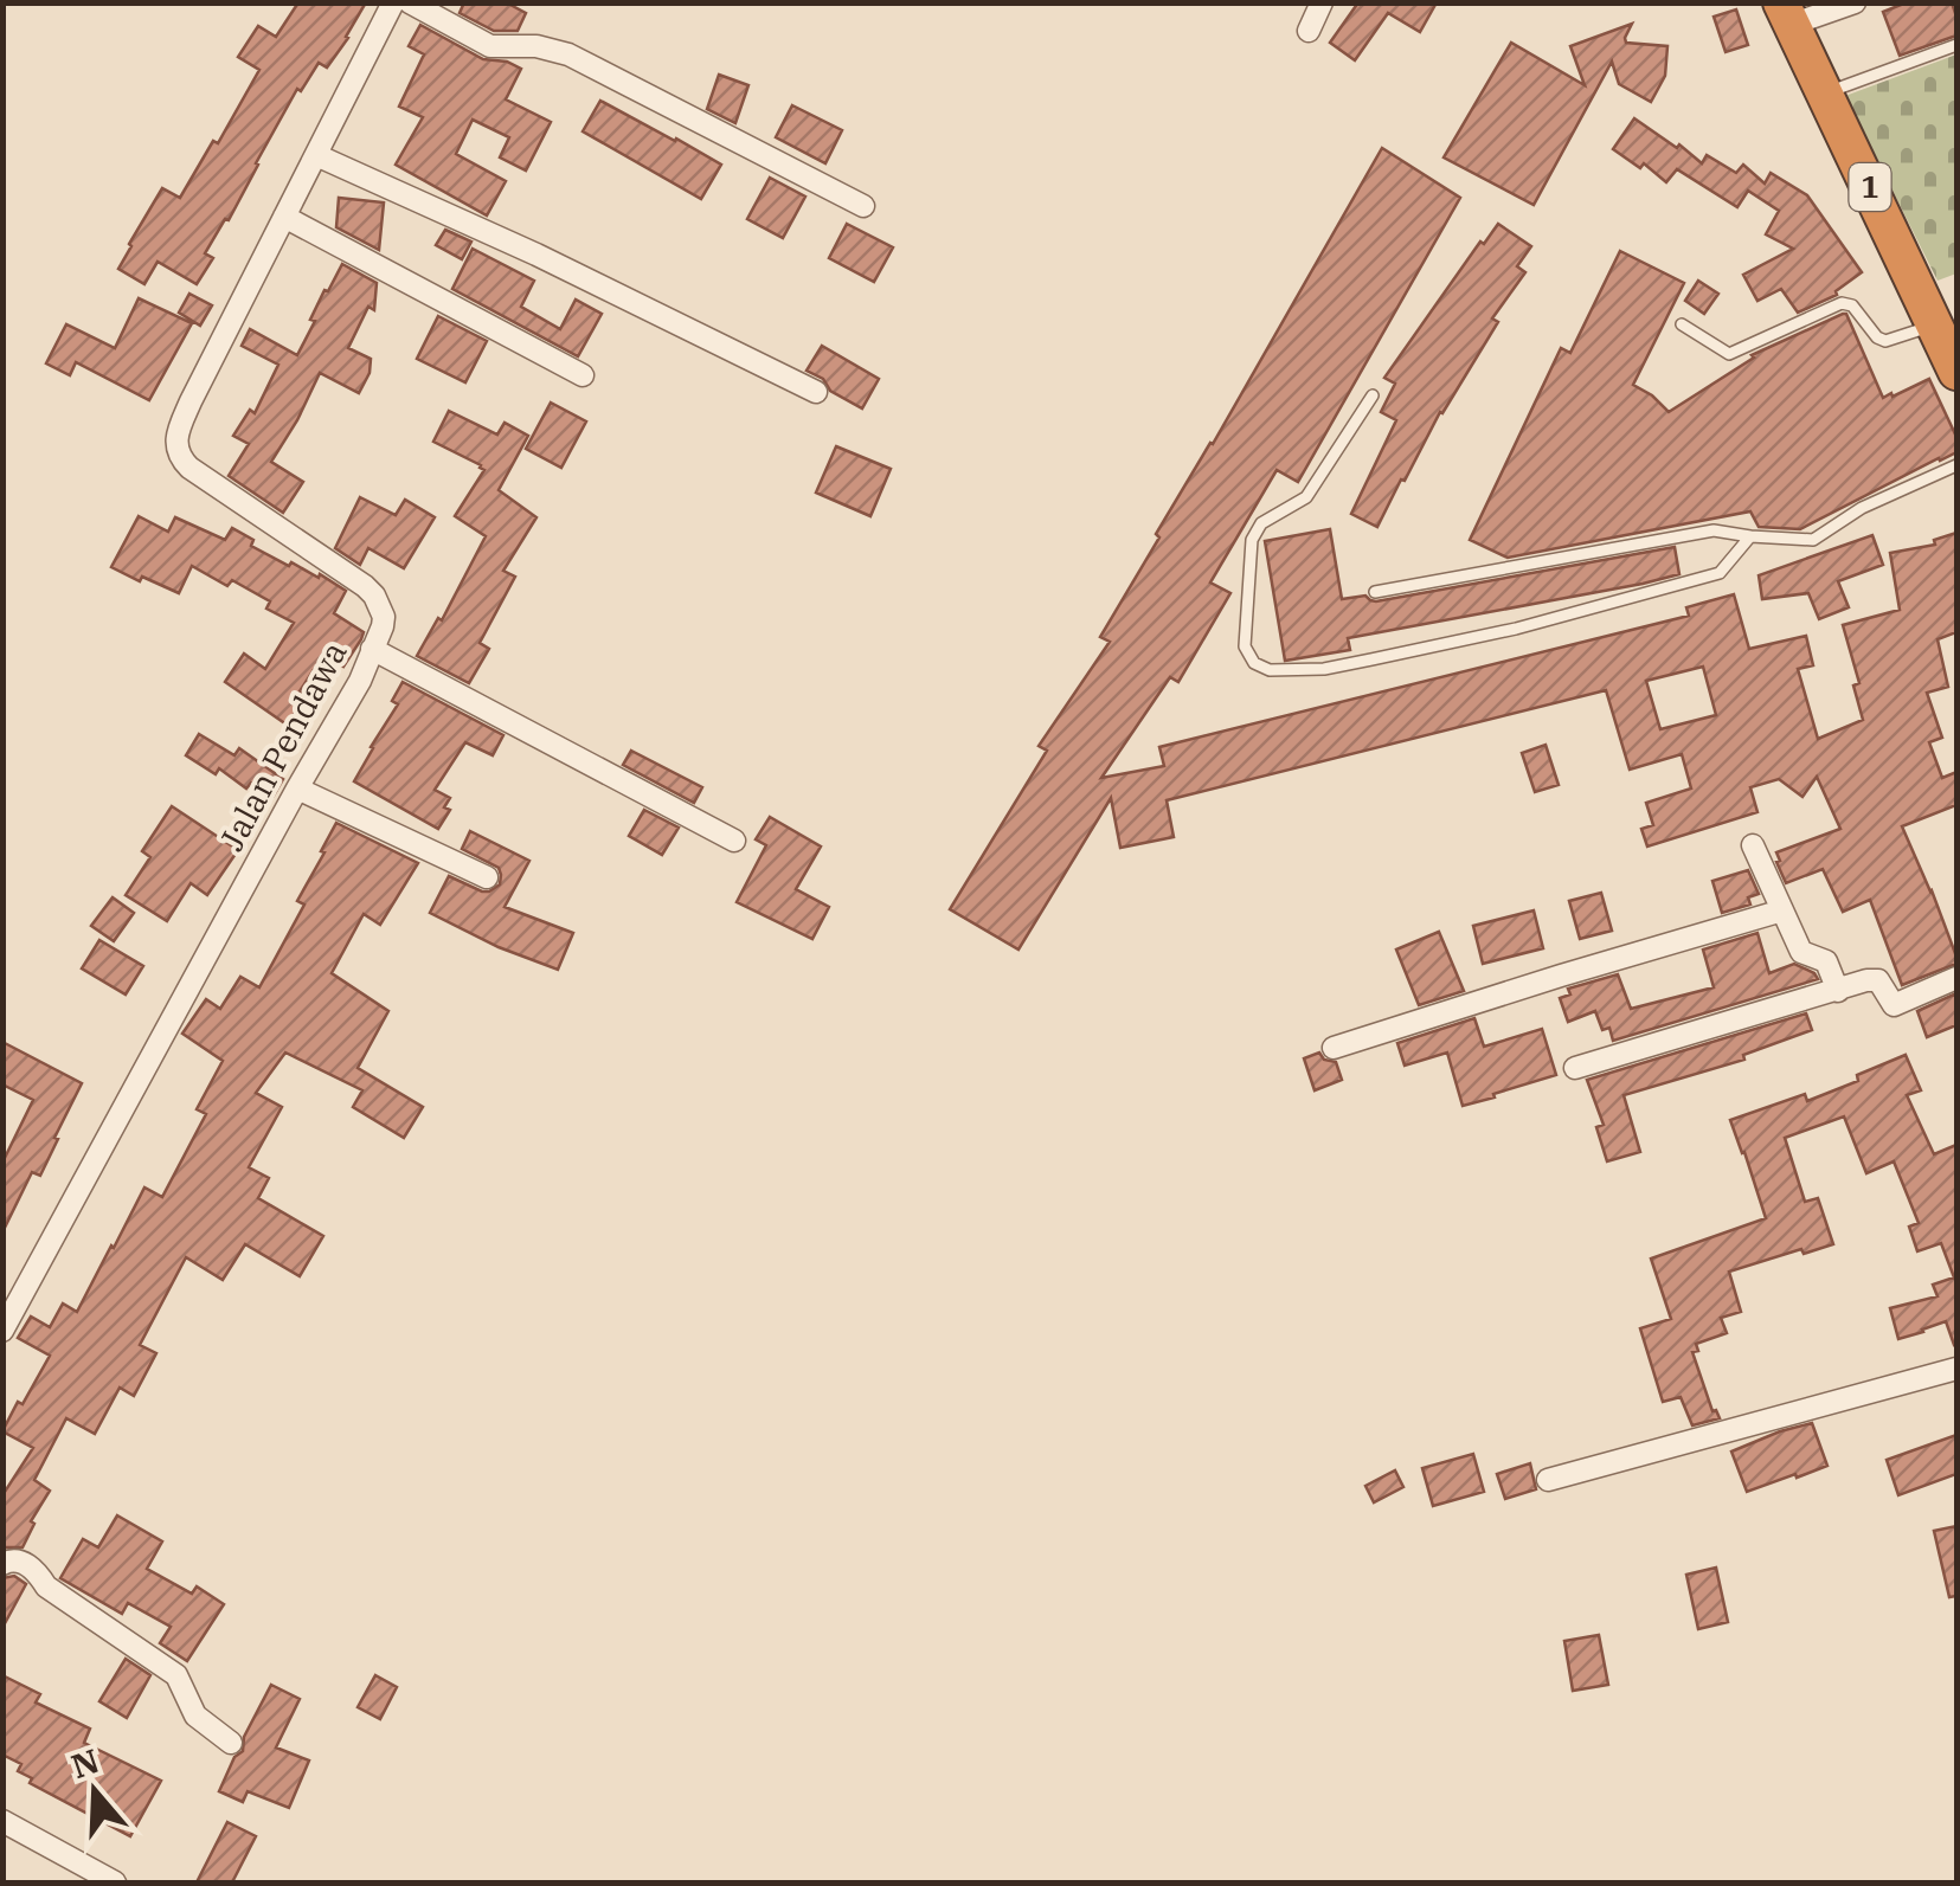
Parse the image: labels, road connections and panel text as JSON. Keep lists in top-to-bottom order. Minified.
{"streets":{"highway":["1"],"street":["Jalan Pendawa"]},"north":"top"}
